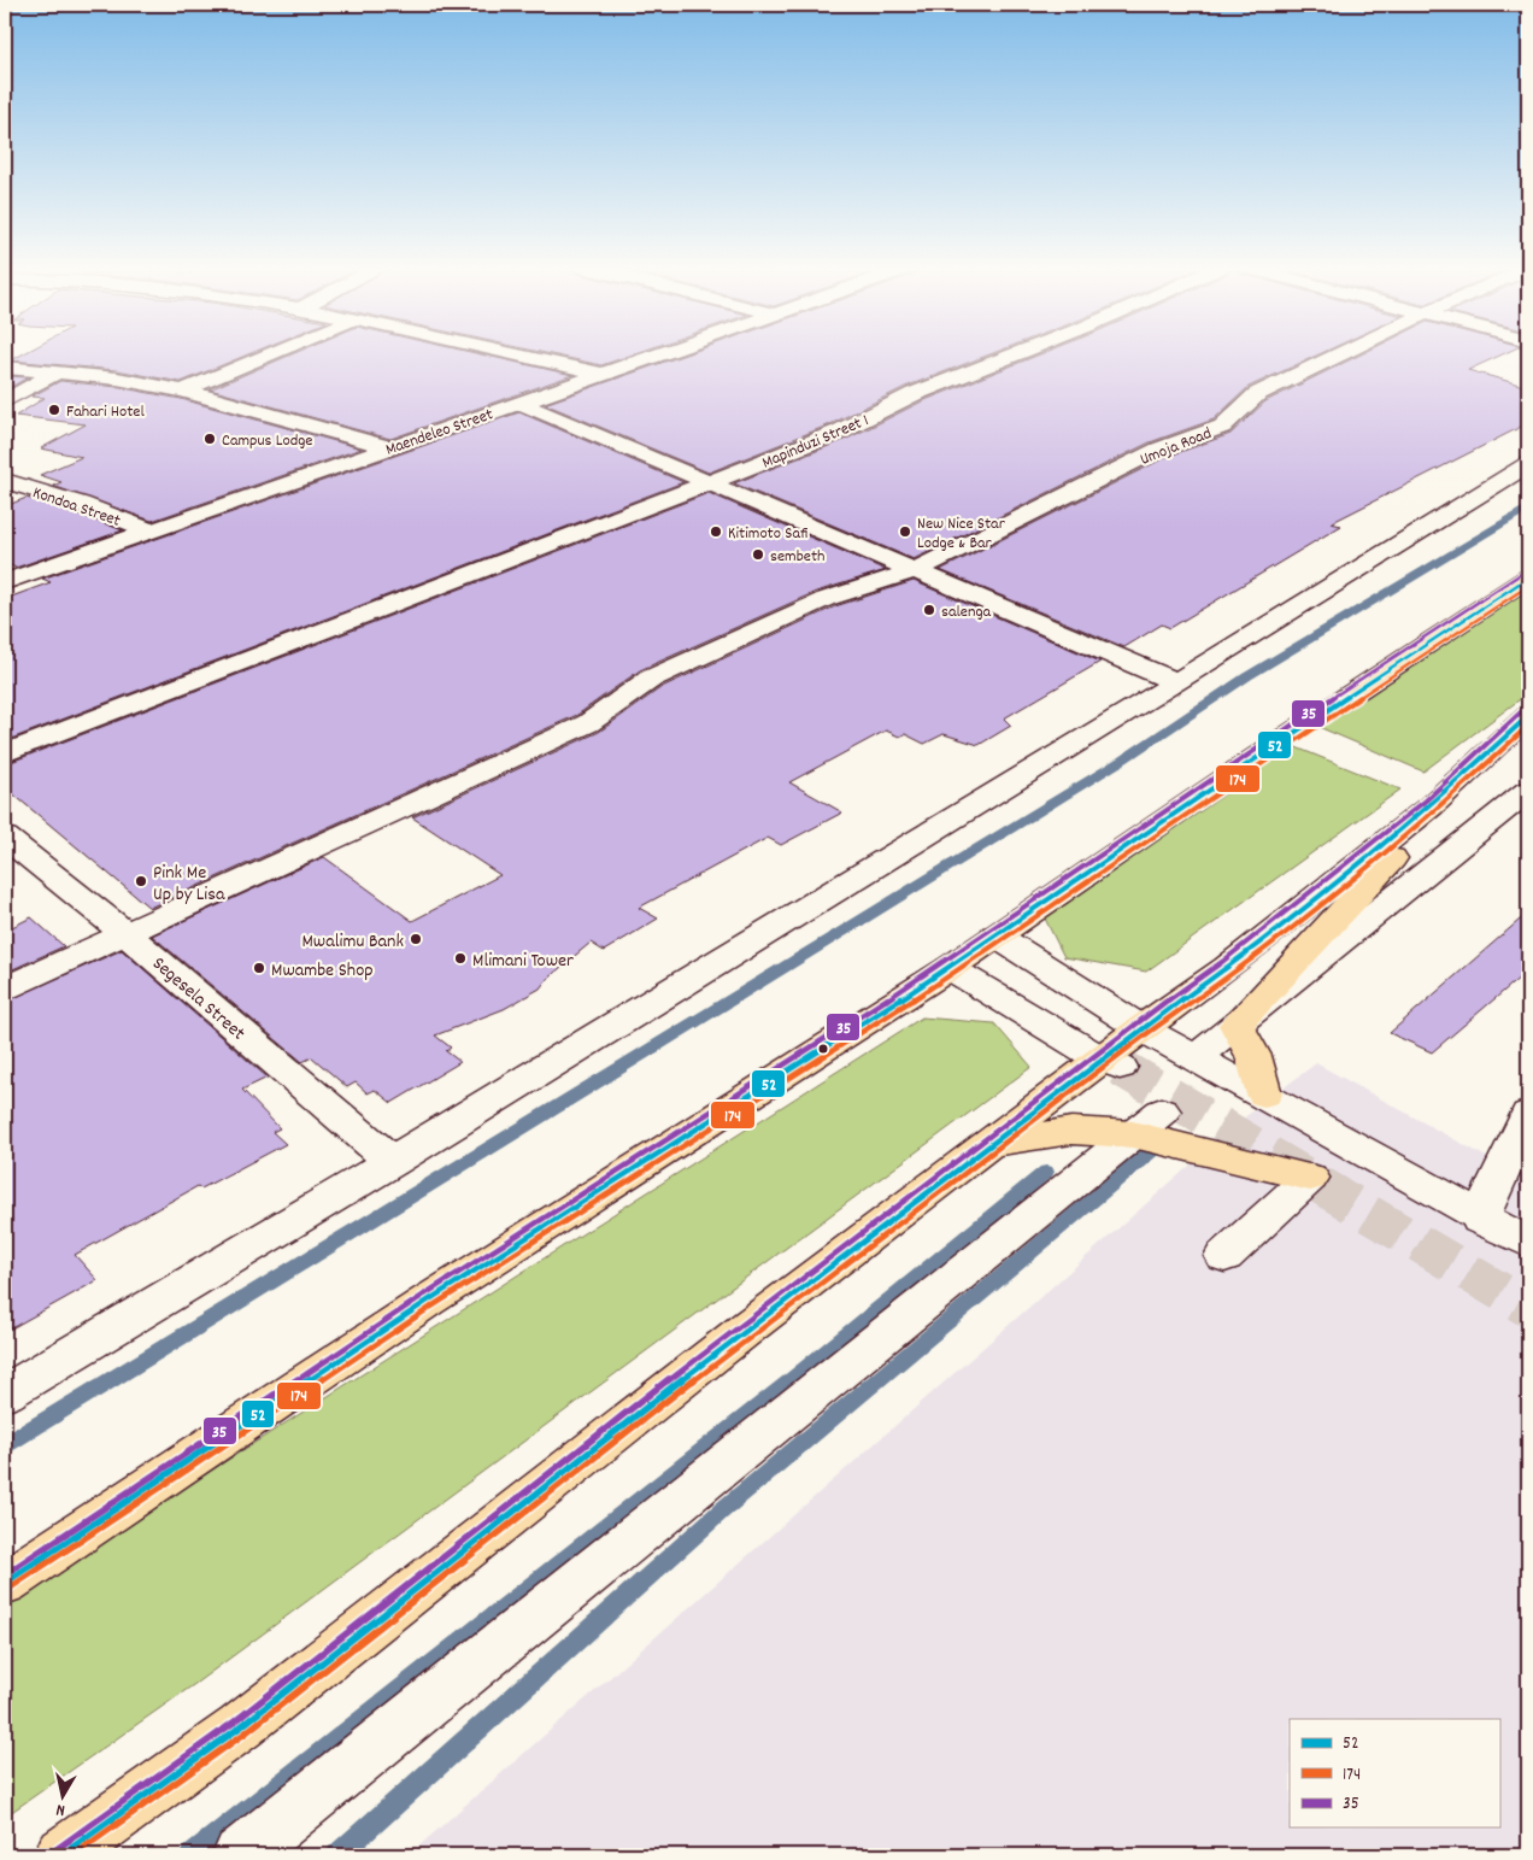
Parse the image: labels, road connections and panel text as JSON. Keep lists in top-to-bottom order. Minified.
{"streets":{"street":["Maendeleo Street","Mapinduzi Street 1","Umoja Road","Kondoa Street","Segesela Street"]},"crossings":[["Maendeleo Street","Kondoa Street"],["Umoja Road","Segesela Street"]],"places":["Fahari Hotel","Campus Lodge","Kitimoto Safi","New Nice Star Lodge & Bar","sembeth","salenga","Pink Me Up by Lisa","Mwalimu Bank","Mlimani Tower","Mwambe Shop"],"lines":["transit line 35","transit line 52","transit line 174"],"legend":["52","174","35"],"north":"bottom"}
